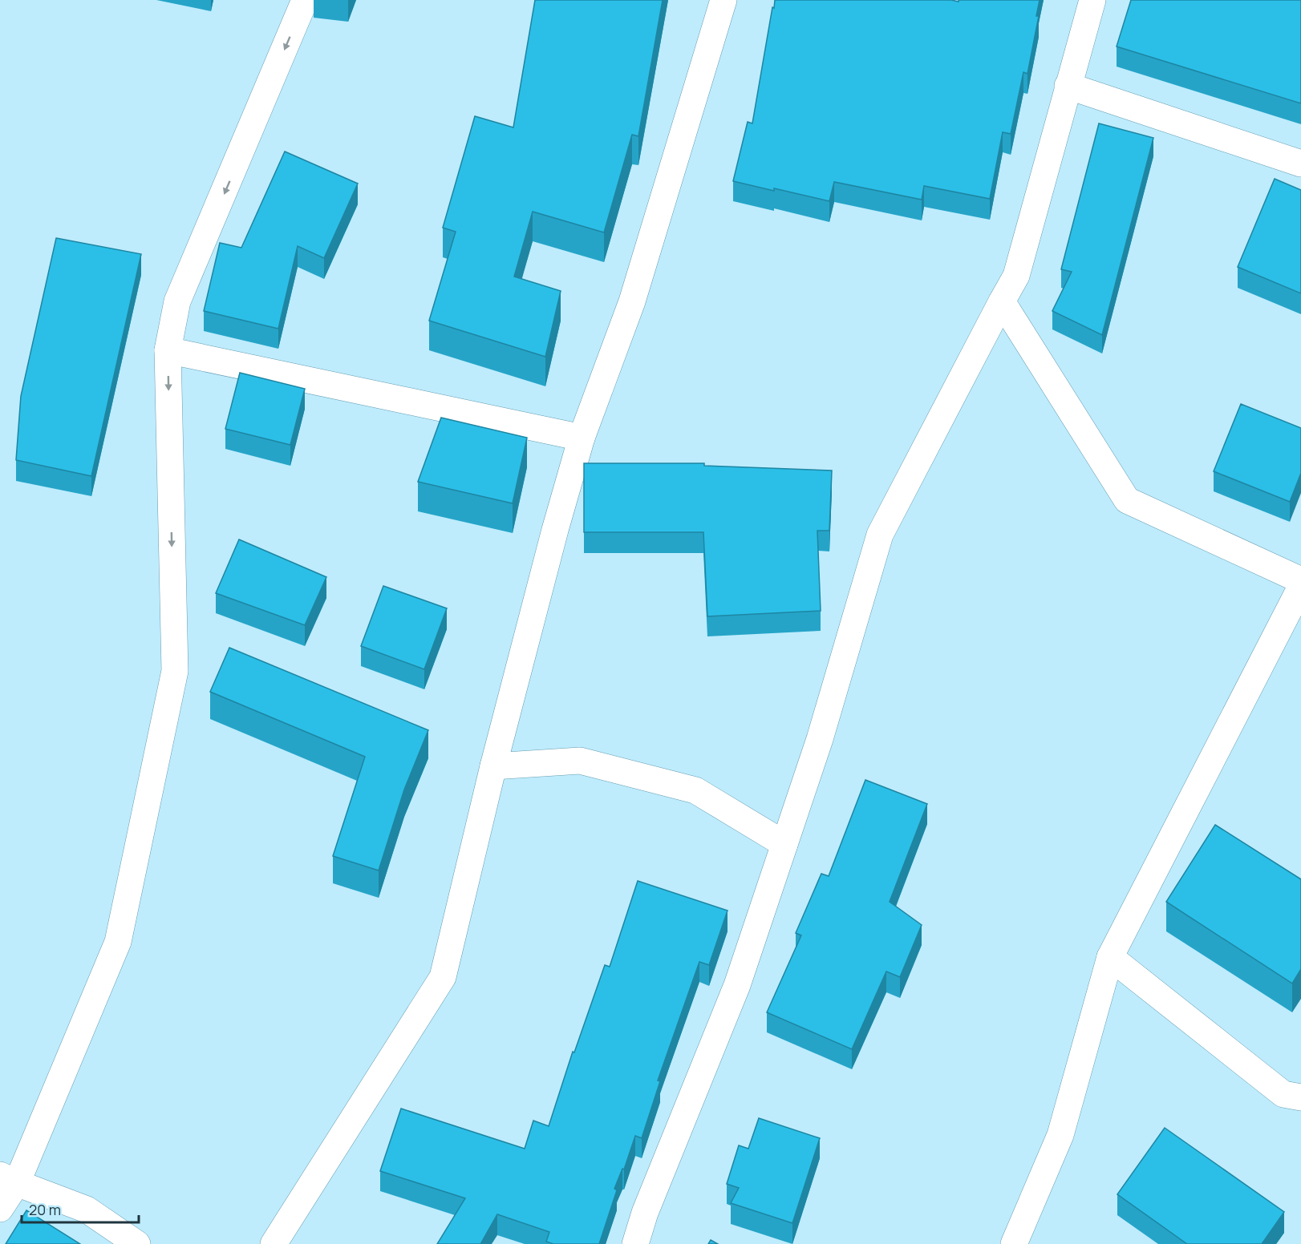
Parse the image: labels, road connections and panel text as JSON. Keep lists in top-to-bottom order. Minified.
{"scale_bar":"20 m"}
